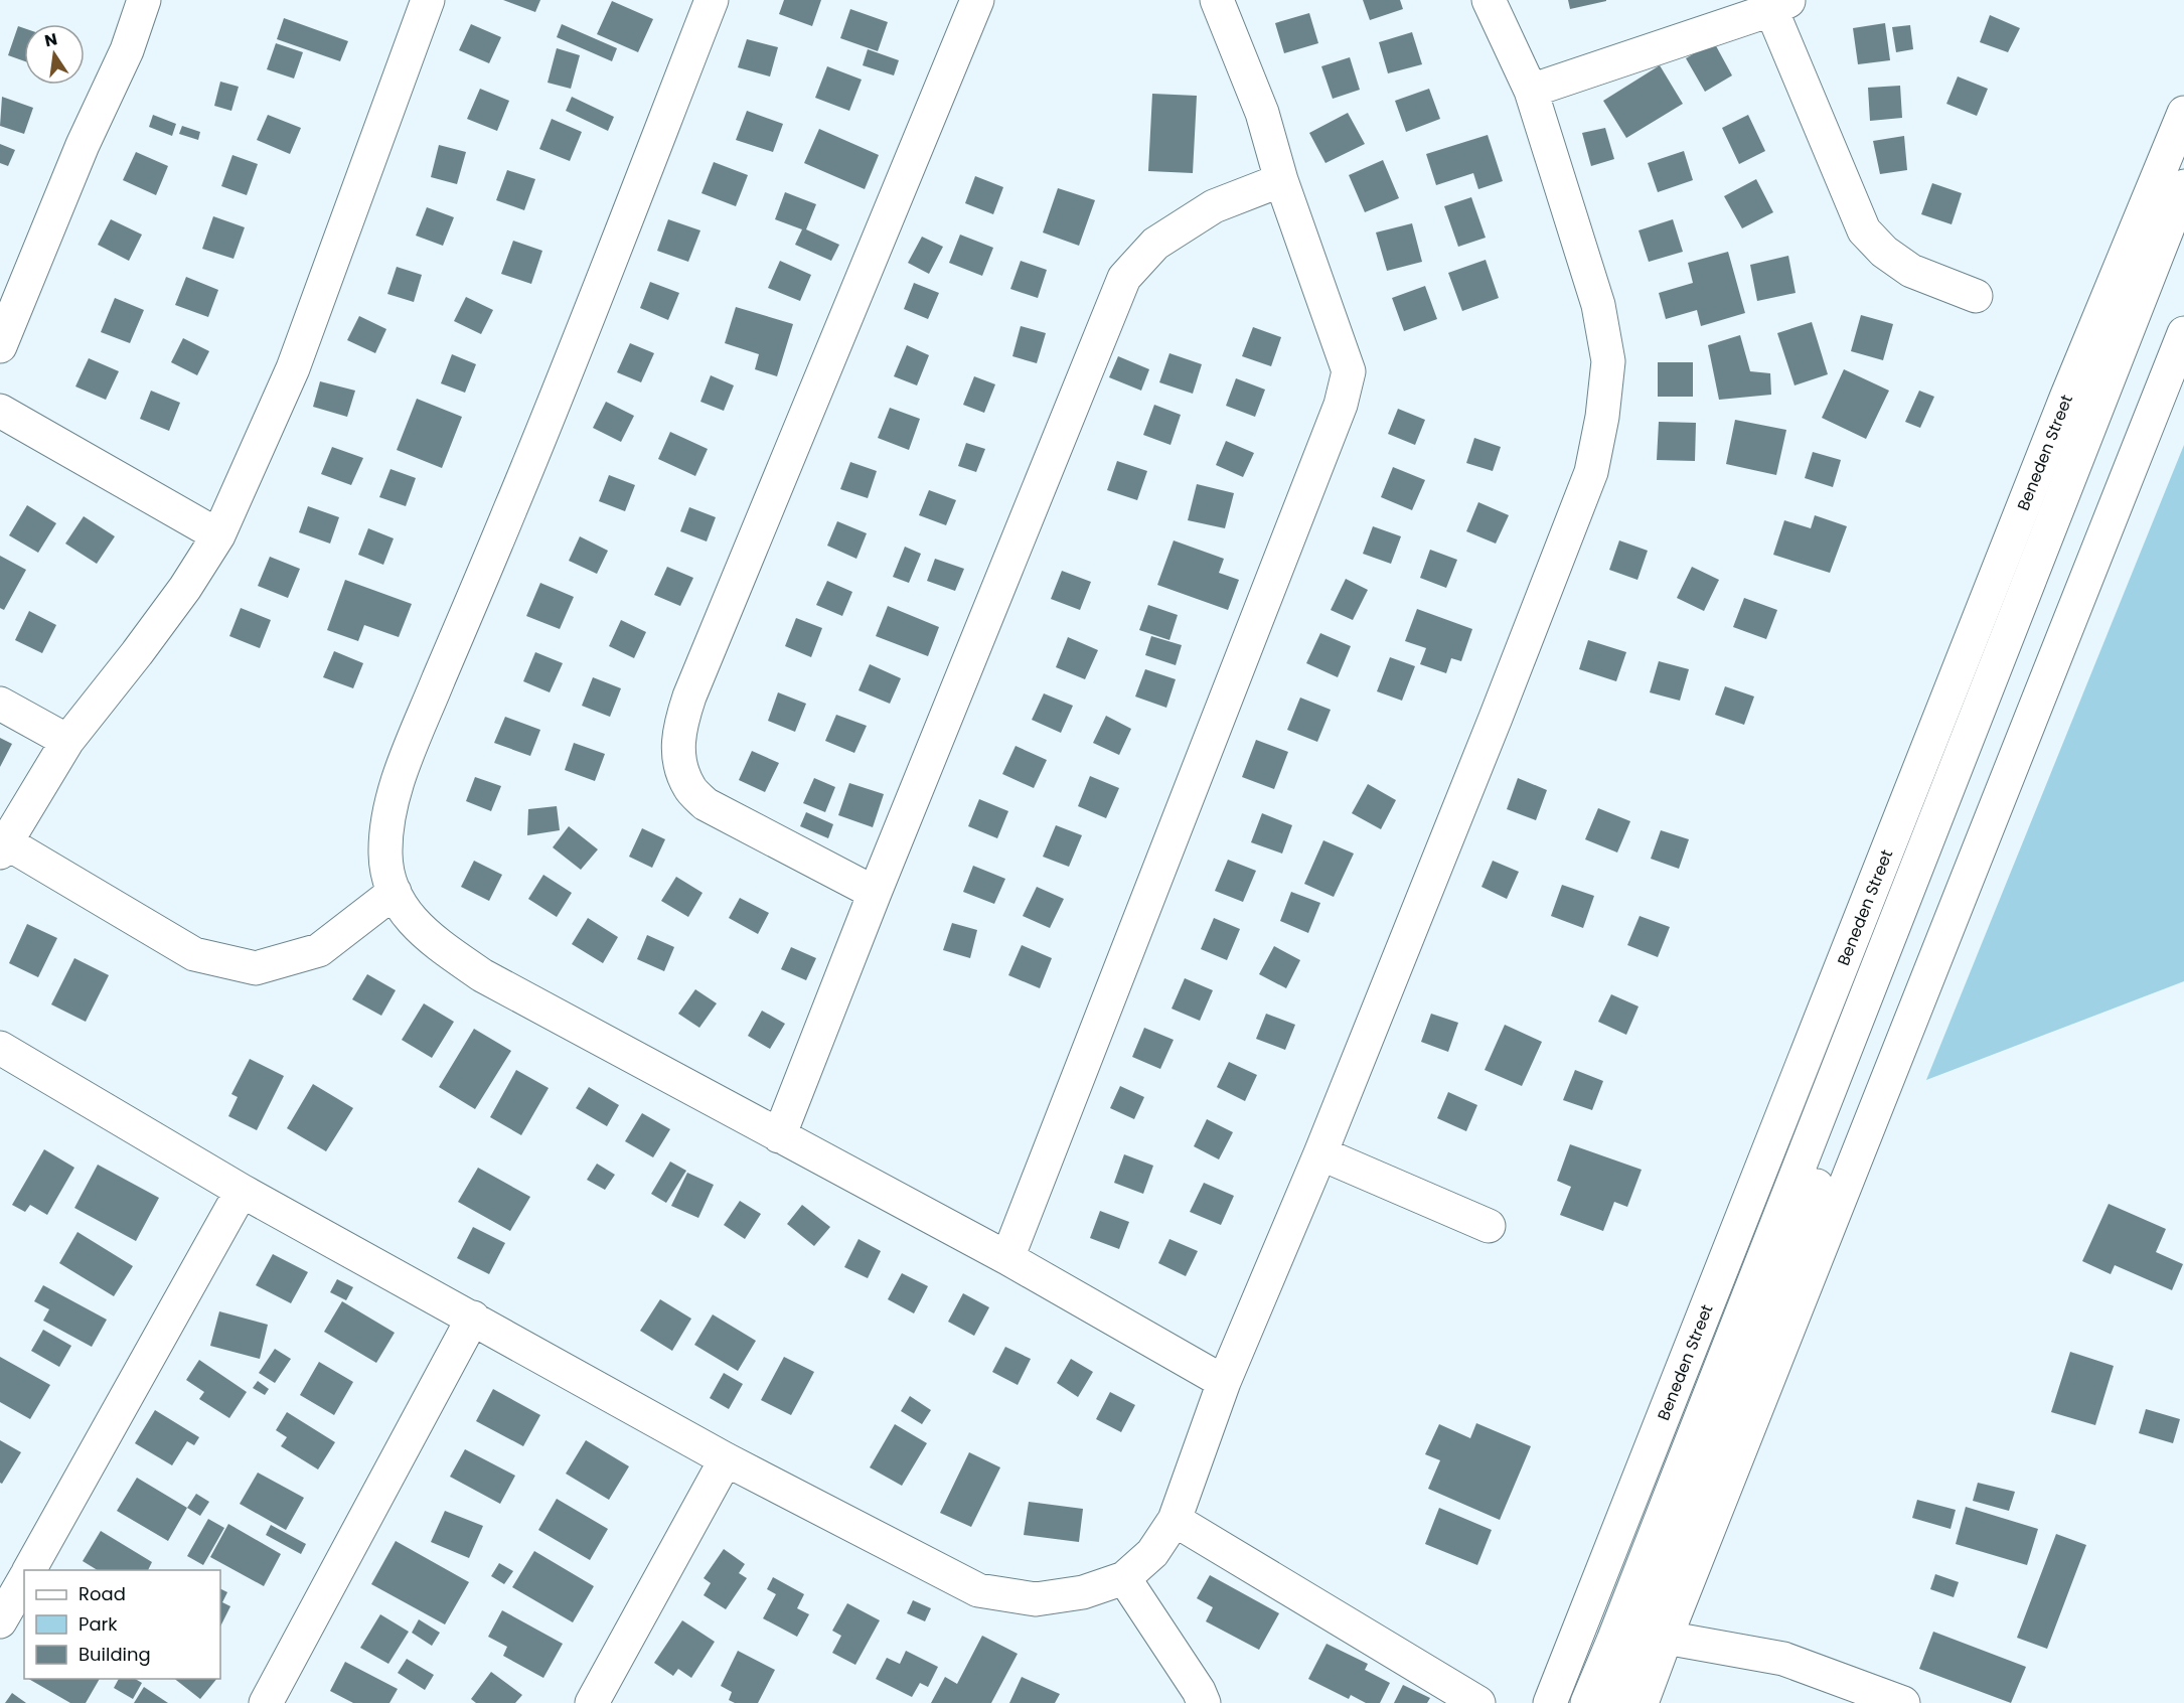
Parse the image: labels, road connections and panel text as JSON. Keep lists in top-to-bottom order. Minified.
{"streets":{"street":["Beneden Street"]},"legend":["Road","Park","Building"],"north":"top"}
